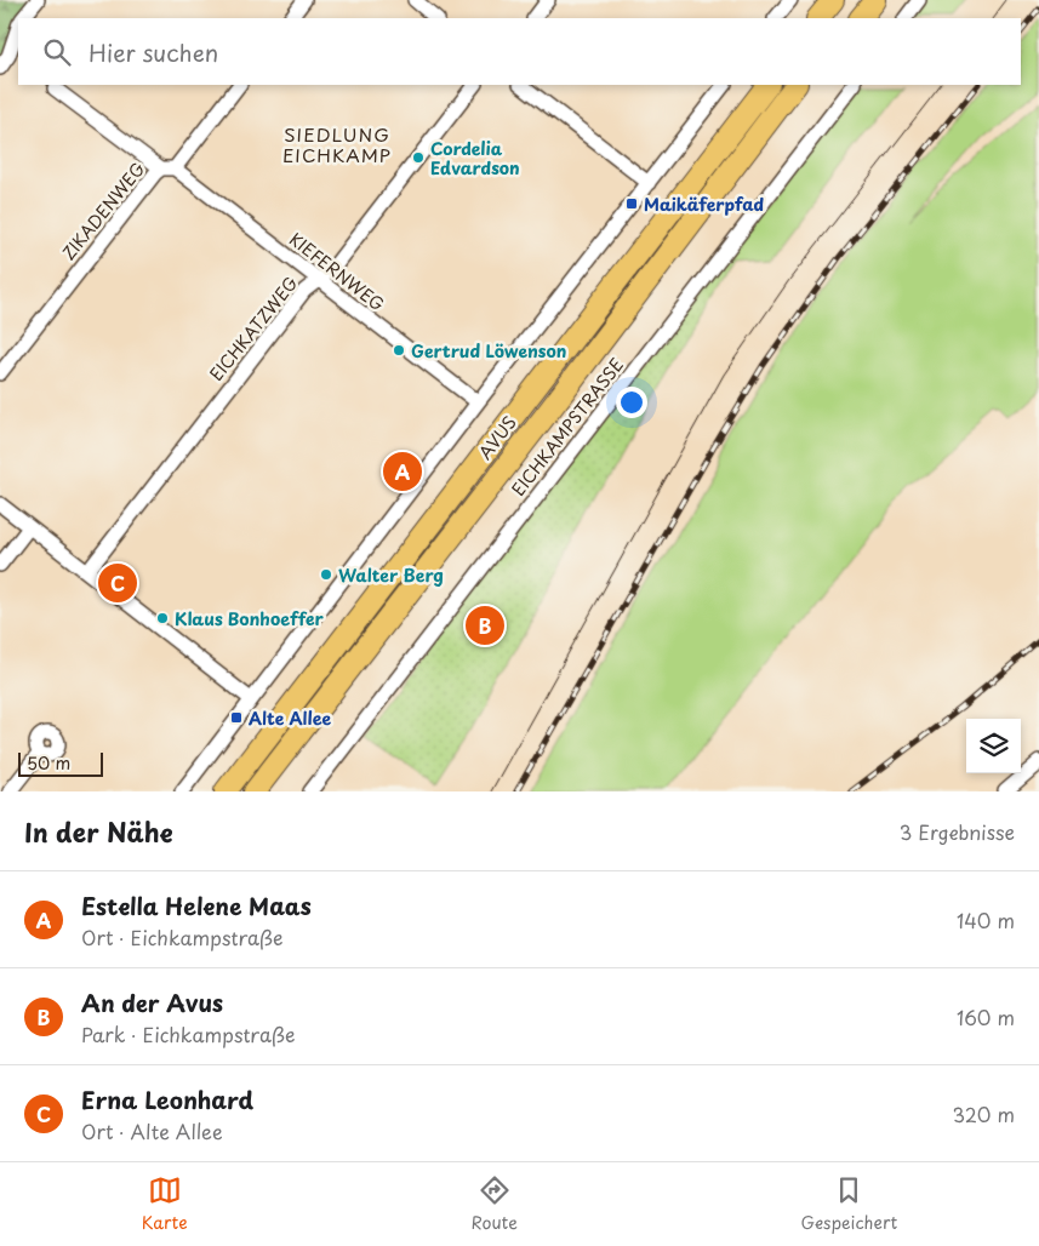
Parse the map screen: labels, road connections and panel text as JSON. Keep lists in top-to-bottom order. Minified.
{"streets":{"highway":["AVUS"],"street":["ZIKADENWEG","KIEFERNWEG","EICHKATZWEG","EICHKAMPSTRASSE"]},"crossings":[["ZIKADENWEG","KIEFERNWEG"],["KIEFERNWEG","EICHKATZWEG"]],"districts":["SIEDLUNG EICHKAMP"],"places":{"other":["Cordelia Edvardson","Gertrud Löwenson","Walter Berg","Klaus Bonhoeffer"],"transit":["Maikäferpfad","Alte Allee"]},"scale_bar":"50 m","page":{"search":"Hier suchen","pins":["A","C","B"],"scale":"50 m","heading":["In der Nähe","3 Ergebnisse"],"list":[{"mark":"A","name":"Estella Helene Maas","note":"Ort · Eichkampstraße","value":"140 m"},{"mark":"B","name":"An der Avus","note":"Park · Eichkampstraße","value":"160 m"},{"mark":"C","name":"Erna Leonhard","note":"Ort · Alte Allee","value":"320 m"}],"nav":["Karte","Route","Gespeichert"]}}
